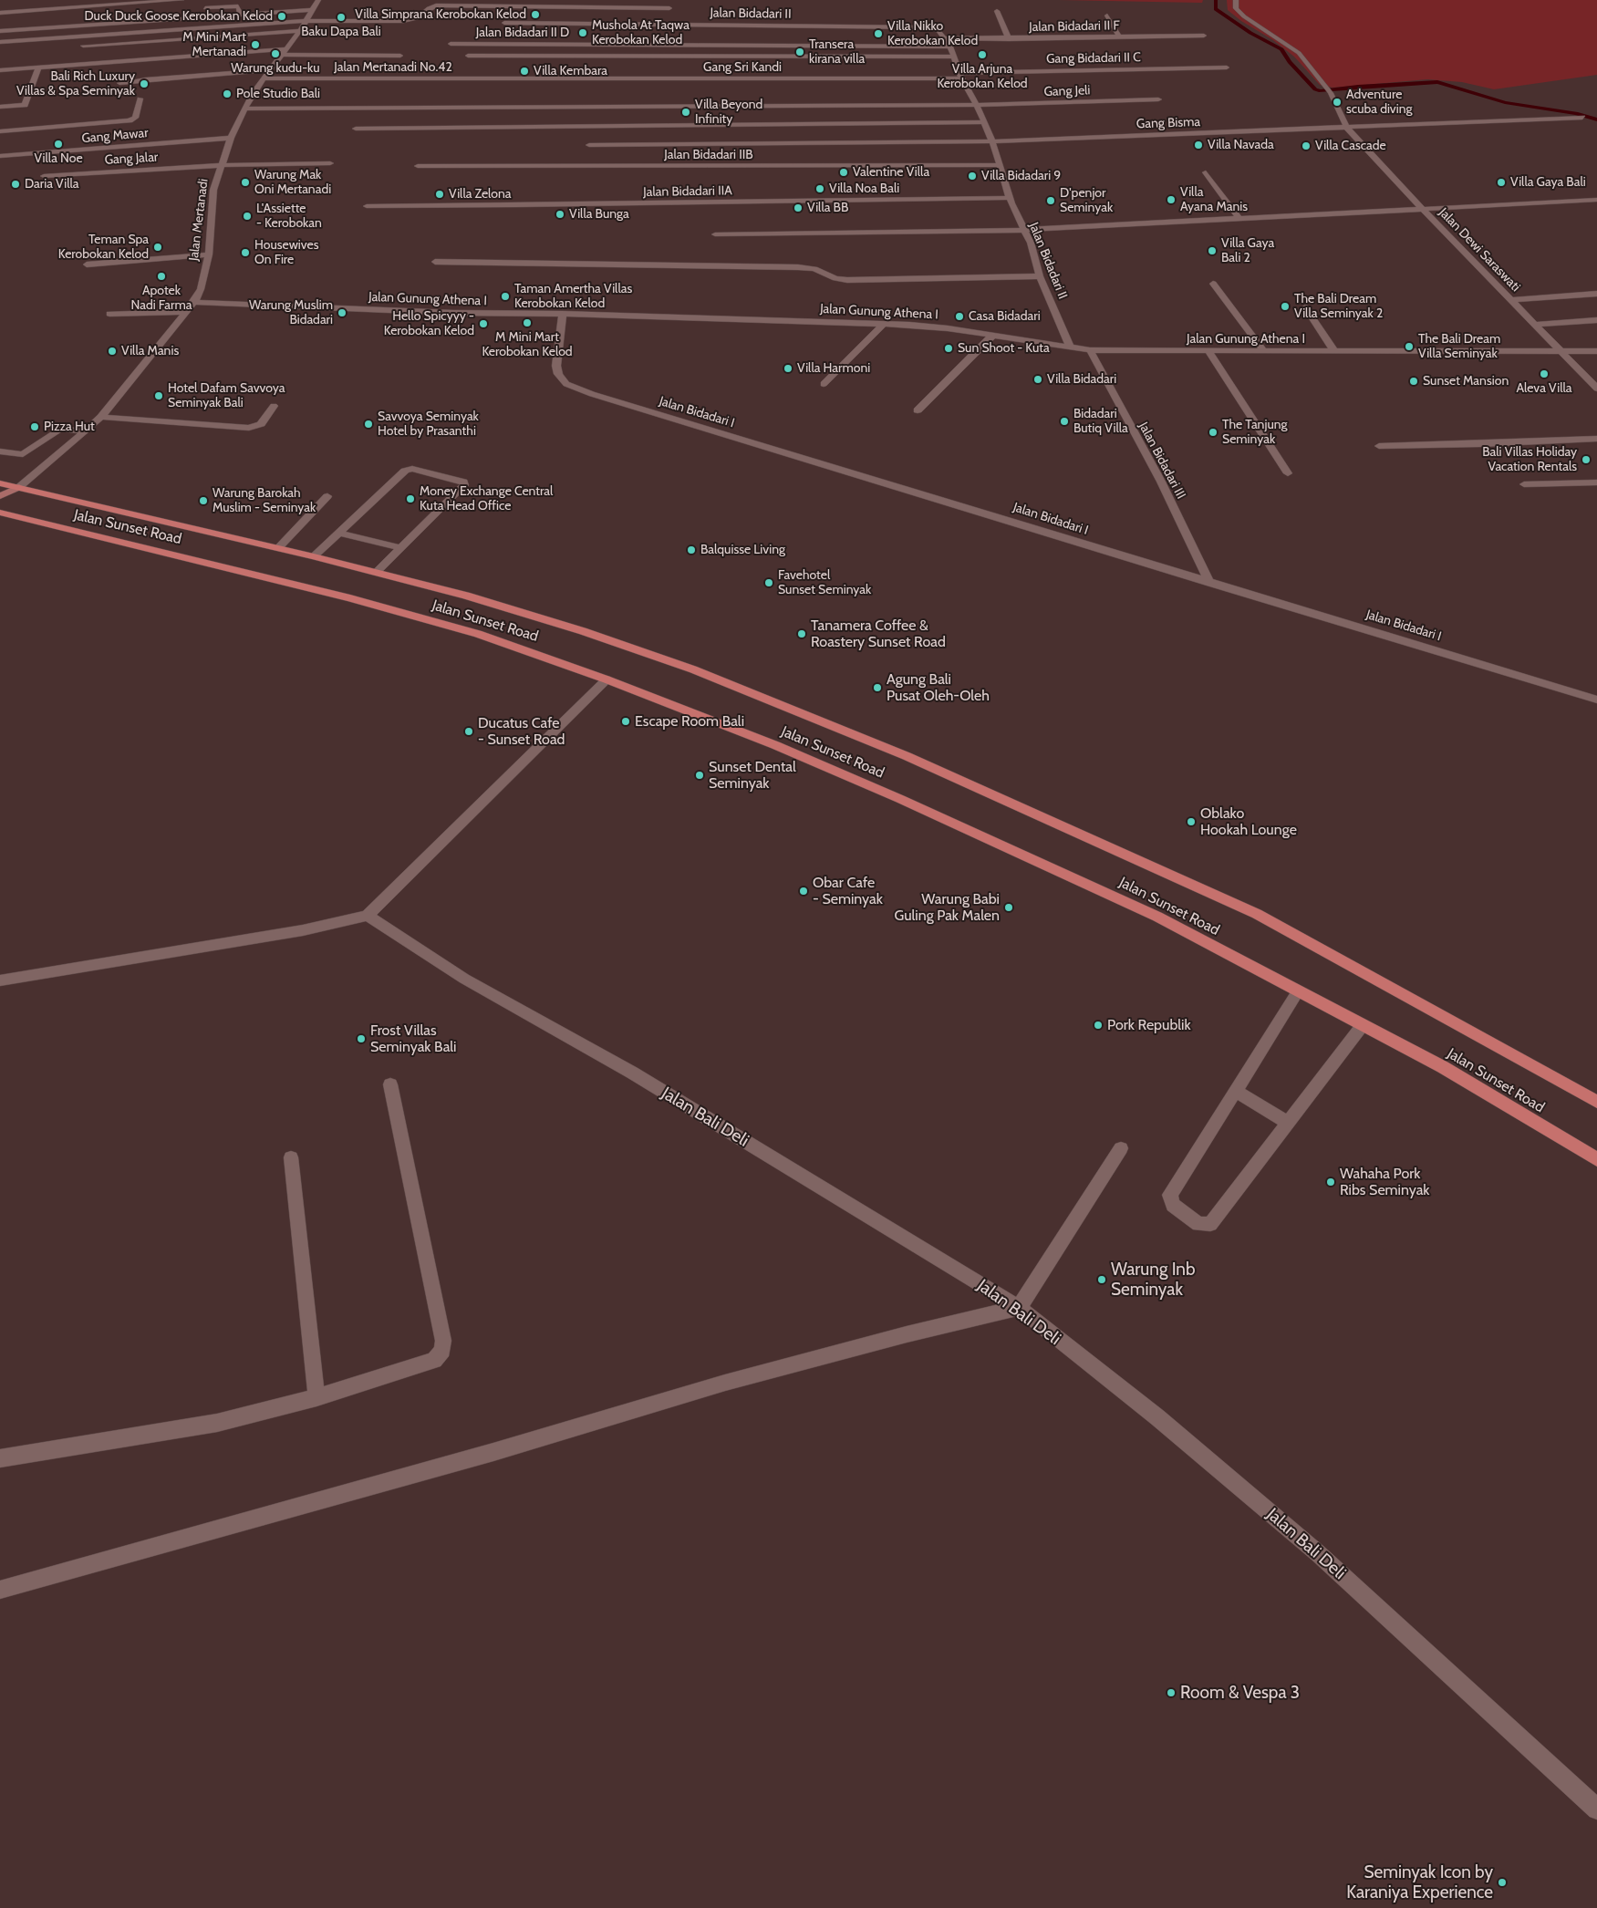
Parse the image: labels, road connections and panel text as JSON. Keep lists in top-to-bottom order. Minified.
{"streets":{"highway":["Jalan Sunset Road"],"main road":["Jalan Mertanadi"],"street":["Jalan Bidadari II","Jalan Bidadari II F","Jalan Bidadari II D","Gang Bidadari II C","Jalan Mertanadi No.42","Gang Sri Kandi","Gang Jeli","Gang Bisma","Gang Mawar","Jalan Bidadari IIB","Gang Jalar","Jalan Bidadari IIA","Jalan Dewi Saraswati","Jalan Gunung Athena I","Jalan Bidadari I","Jalan Bidadari III","Jalan Bali Deli"]},"crossings":[["Jalan Bidadari II","Jalan Bidadari II F"],["Jalan Bidadari II","Jalan Bidadari II D"],["Jalan Bidadari II","Gang Bidadari II C"],["Jalan Bidadari II","Gang Sri Kandi"],["Jalan Bidadari II","Gang Jeli"],["Jalan Bidadari II","Gang Bisma"],["Jalan Bidadari II","Jalan Bidadari IIB"],["Jalan Bidadari II","Jalan Bidadari IIA"],["Jalan Bidadari II","Jalan Gunung Athena I"],["Gang Bidadari II C","Gang Sri Kandi"],["Jalan Mertanadi No.42","Gang Sri Kandi"],["Jalan Mertanadi No.42","Jalan Mertanadi"],["Gang Jeli","Jalan Mertanadi"],["Gang Bisma","Jalan Dewi Saraswati"],["Gang Mawar","Jalan Mertanadi"],["Gang Jalar","Jalan Mertanadi"],["Jalan Mertanadi","Jalan Gunung Athena I"],["Jalan Mertanadi","Jalan Sunset Road"],["Jalan Dewi Saraswati","Jalan Gunung Athena I"],["Jalan Gunung Athena I","Jalan Bidadari I"],["Jalan Gunung Athena I","Jalan Bidadari III"],["Jalan Bidadari I","Jalan Bidadari III"]],"places":["Villa Simprana Kerobokan Kelod","Duck Duck Goose Kerobokan Kelod","Baku Dapa Bali","Mushola At Taqwa Kerobokan Kelod","Villa Nikko Kerobokan Kelod","M Mini Mart Mertanadi","Transera kirana villa","Warung kudu-ku","Villa Arjuna Kerobokan Kelod","Villa Kembara","Bali Rich Luxury Villas & Spa Seminyak","Pole Studio Bali","Adventure scuba diving","Villa Beyond Infinity","Villa Noe","Villa Navada","Villa Cascade","Valentine Villa","Villa Bidadari 9","Warung Mak Oni Mertanadi","Villa Gaya Bali","Daria Villa","Villa Noa Bali","Villa Zelona","Villa Ayana Manis","D'penjor Seminyak","Villa BB","Villa Bunga","L'Assiette - Kerobokan","Teman Spa Kerobokan Kelod","Villa Gaya Bali 2","Housewives On Fire","Apotek Nadi Farma","Taman Amertha Villas Kerobokan Kelod","The Bali Dream Villa Seminyak 2","Warung Muslim Bidadari","Casa Bidadari","M Mini Mart Kerobokan Kelod","Hello Spicyyy - Kerobokan Kelod","The Bali Dream Villa Seminyak","Sun Shoot - Kuta","Villa Manis","Villa Harmoni","Aleva Villa","Villa Bidadari","Sunset Mansion","Hotel Dafam Savvoya Seminyak Bali","Bidadari Butiq Villa","Savvoya Seminyak Hotel by Prasanthi","Pizza Hut","The Tanjung Seminyak","Bali Villas Holiday Vacation Rentals","Money Exchange Central Kuta Head Office","Warung Barokah Muslim - Seminyak","Balquisse Living","Favehotel Sunset Seminyak","Tanamera Coffee & Roastery Sunset Road","Agung Bali Pusat Oleh-Oleh","Escape Room Bali","Ducatus Cafe - Sunset Road","Sunset Dental Seminyak","Oblako Hookah Lounge","Obar Cafe - Seminyak","Warung Babi Guling Pak Malen","Pork Republik","Frost Villas Seminyak Bali","Wahaha Pork Ribs Seminyak","Warung Inb Seminyak","Room & Vespa 3","Seminyak Icon by Karaniya Experience"]}
